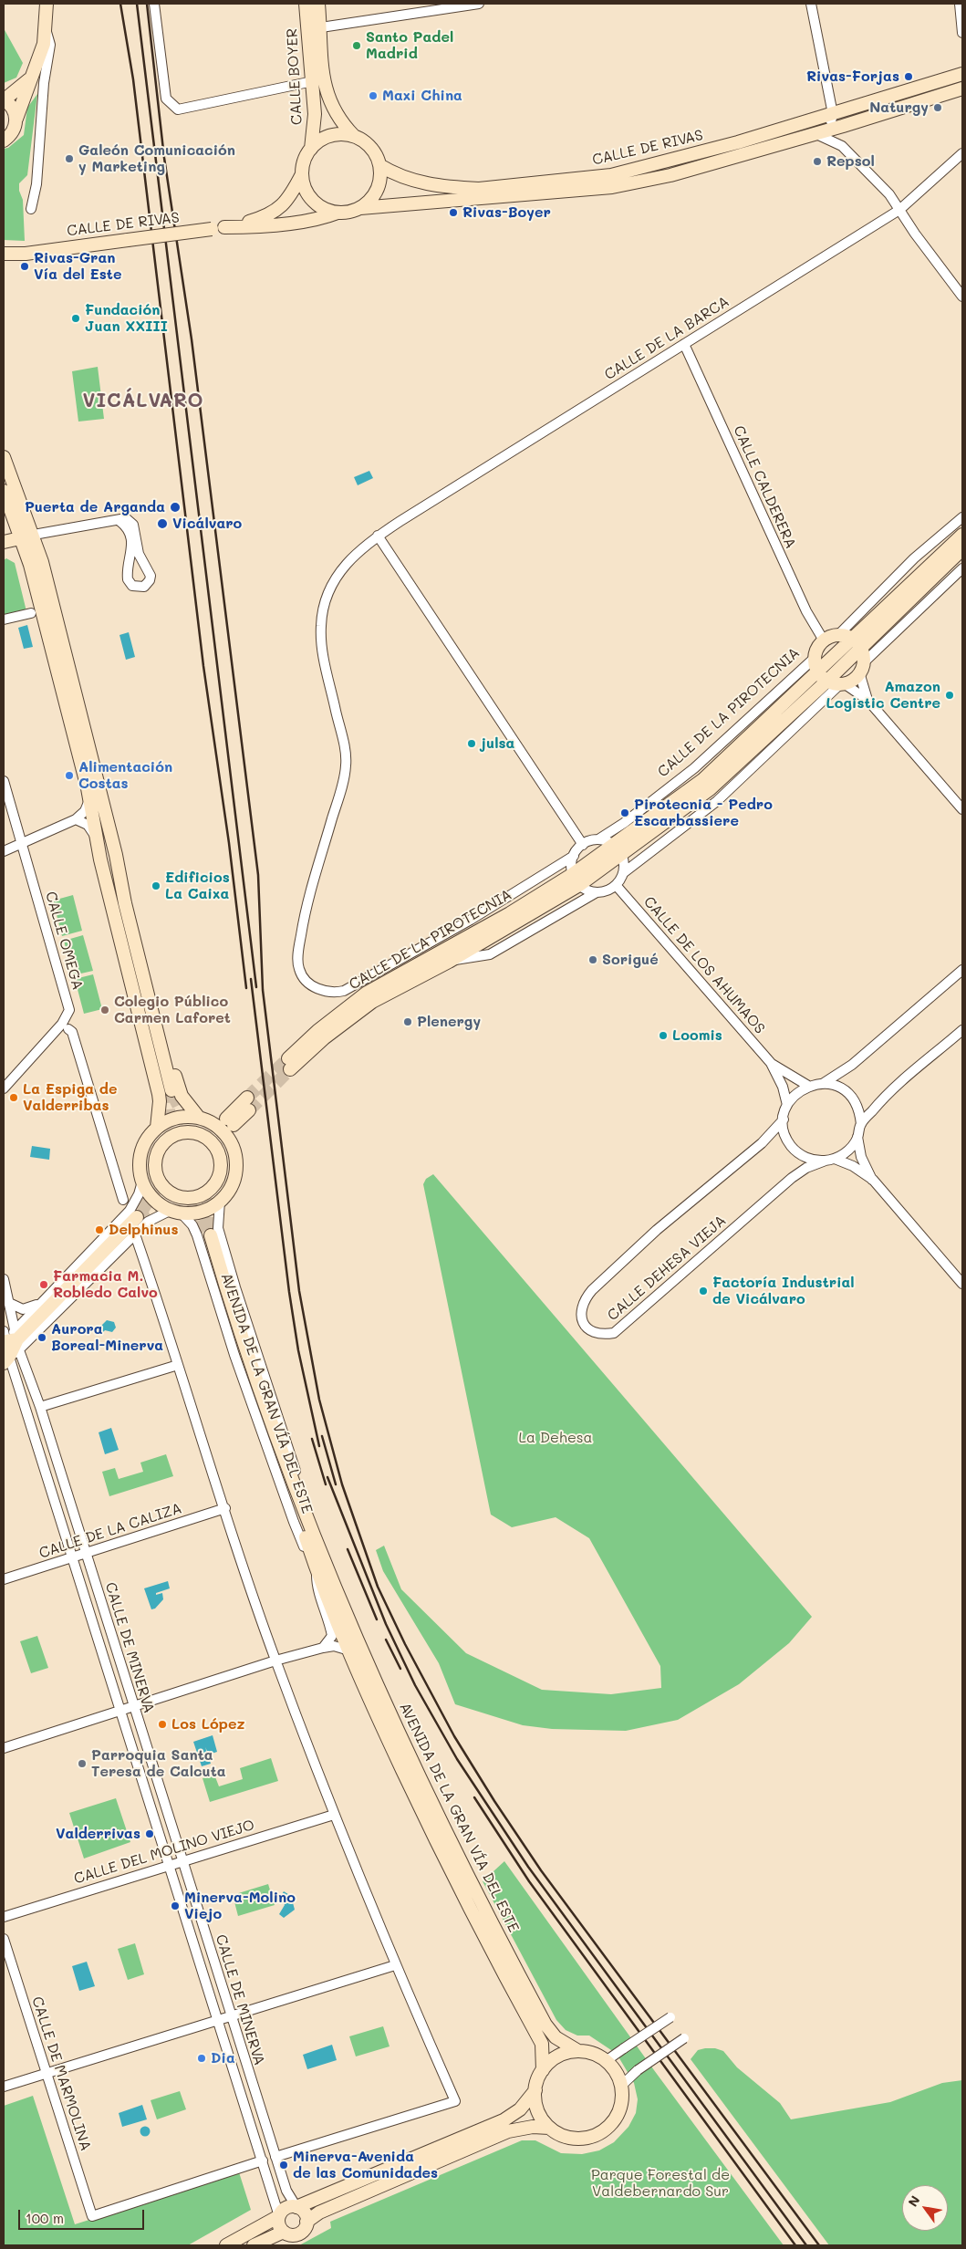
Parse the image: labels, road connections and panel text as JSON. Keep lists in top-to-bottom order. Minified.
{"streets":{"main road":["CALLE BOYER","CALLE DE RIVAS","CALLE DE LA PIROTECNIA","AVENIDA DE LA GRAN VÍA DEL ESTE"],"street":["CALLE DE LA BARCA","CALLE CALDERERA","CALLE OMEGA","CALLE DE LOS AHUMAOS","CALLE DEHESA VIEJA","CALLE DE LA CALIZA","CALLE DE MINERVA","CALLE DEL MOLINO VIEJO","CALLE DE MARMOLINA"]},"crossings":[["CALLE BOYER","CALLE DE RIVAS"],["CALLE DE LA BARCA","CALLE CALDERERA"],["CALLE DE LA BARCA","CALLE DE LA PIROTECNIA"],["CALLE CALDERERA","CALLE DE LA PIROTECNIA"],["CALLE DE LA PIROTECNIA","CALLE DE LOS AHUMAOS"],["CALLE DE LOS AHUMAOS","CALLE DEHESA VIEJA"],["CALLE DE LA CALIZA","CALLE DE MINERVA"],["CALLE DE MINERVA","CALLE DEL MOLINO VIEJO"],["CALLE DE MINERVA","CALLE DE MARMOLINA"]],"districts":["VICÁLVARO"],"parks":["La Dehesa","Parque Forestal de Valdebernardo Sur"],"places":["Santo Padel Madrid","Rivas-Forjas","Maxi China","Naturgy","Galeón Comunicación y Marketing","Repsol","Rivas-Boyer","Rivas-Gran Vía del Este","Fundación Juan XXIII","Puerta de Arganda","Vicálvaro","Amazon Logistic Centre","julsa","Alimentación Costas","Pirotecnia - Pedro Escarbassiere","Edificios La Caixa","Sorigué","Colegio Público Carmen Laforet","Plenergy","Loomis","La Espiga de Valderribas","Delphinus","Farmacia M. Robledo Calvo","Factoría Industrial de Vicálvaro","Aurora Boreal-Minerva","Los López","Parroquia Santa Teresa de Calcuta","Valderrivas","Minerva-Molino Viejo","Dia","Minerva-Avenida de las Comunidades"],"scale_bar":"100 m","north":"top left"}
